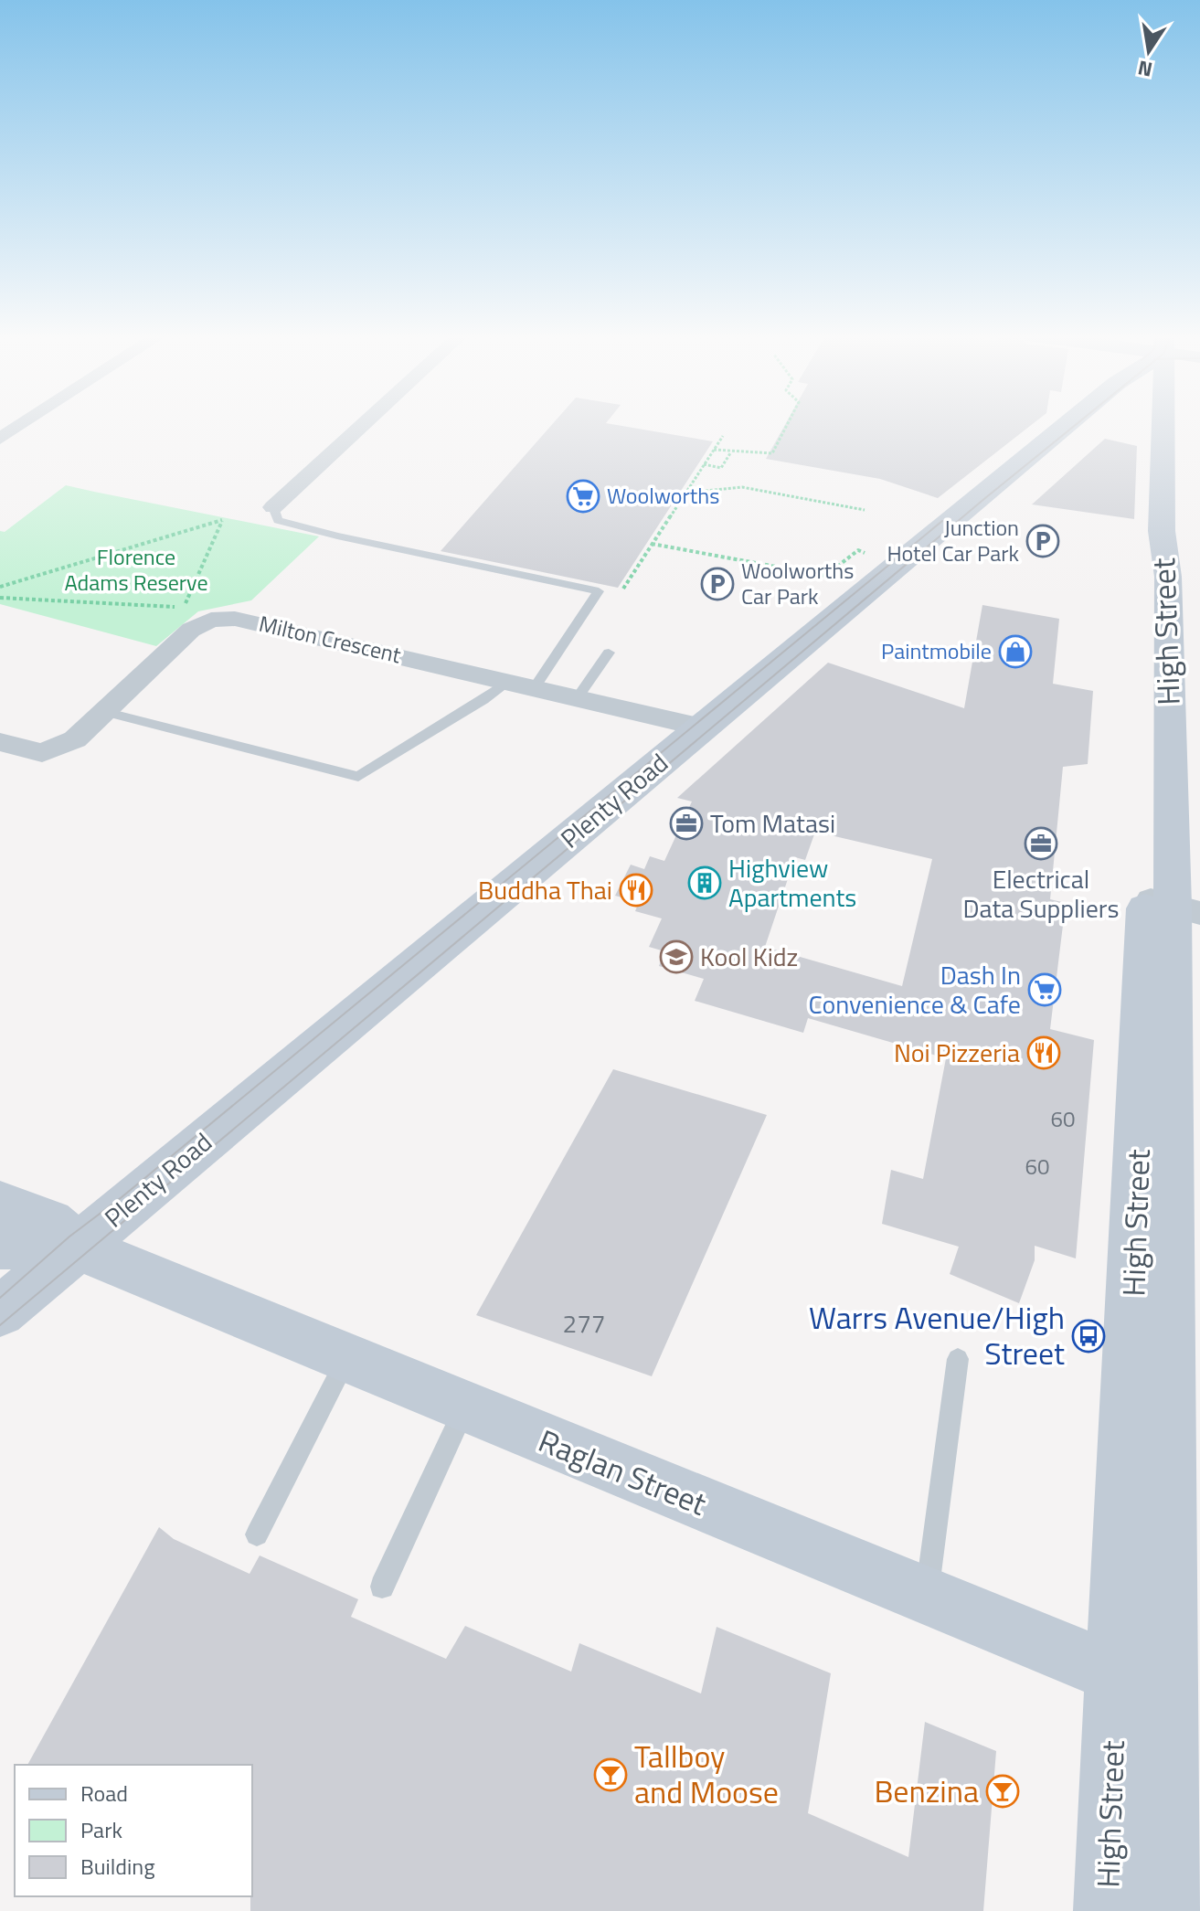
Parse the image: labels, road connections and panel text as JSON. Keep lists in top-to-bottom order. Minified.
{"streets":{"main road":["High Street","Plenty Road","Raglan Street"],"street":["Milton Crescent"]},"crossings":[["High Street","Raglan Street"],["Milton Crescent","Plenty Road"],["Plenty Road","Raglan Street"]],"parks":["Florence Adams Reserve"],"places":{"supermarket":["Woolworths","Dash In Convenience & Cafe"],"parking":["Junction Hotel Car Park","Woolworths Car Park"],"shop":["Paintmobile"],"office":["Tom Matasi","Electrical Data Suppliers"],"building":["Highview Apartments"],"restaurant":["Buddha Thai","Noi Pizzeria"],"school or university":["Kool Kidz"],"bus stop":["Warrs Avenue/High Street"],"bar":["Tallboy and Moose","Benzina"]},"house_numbers":["60","60","277"],"legend":["Road","Park","Building"],"north":"bottom"}
